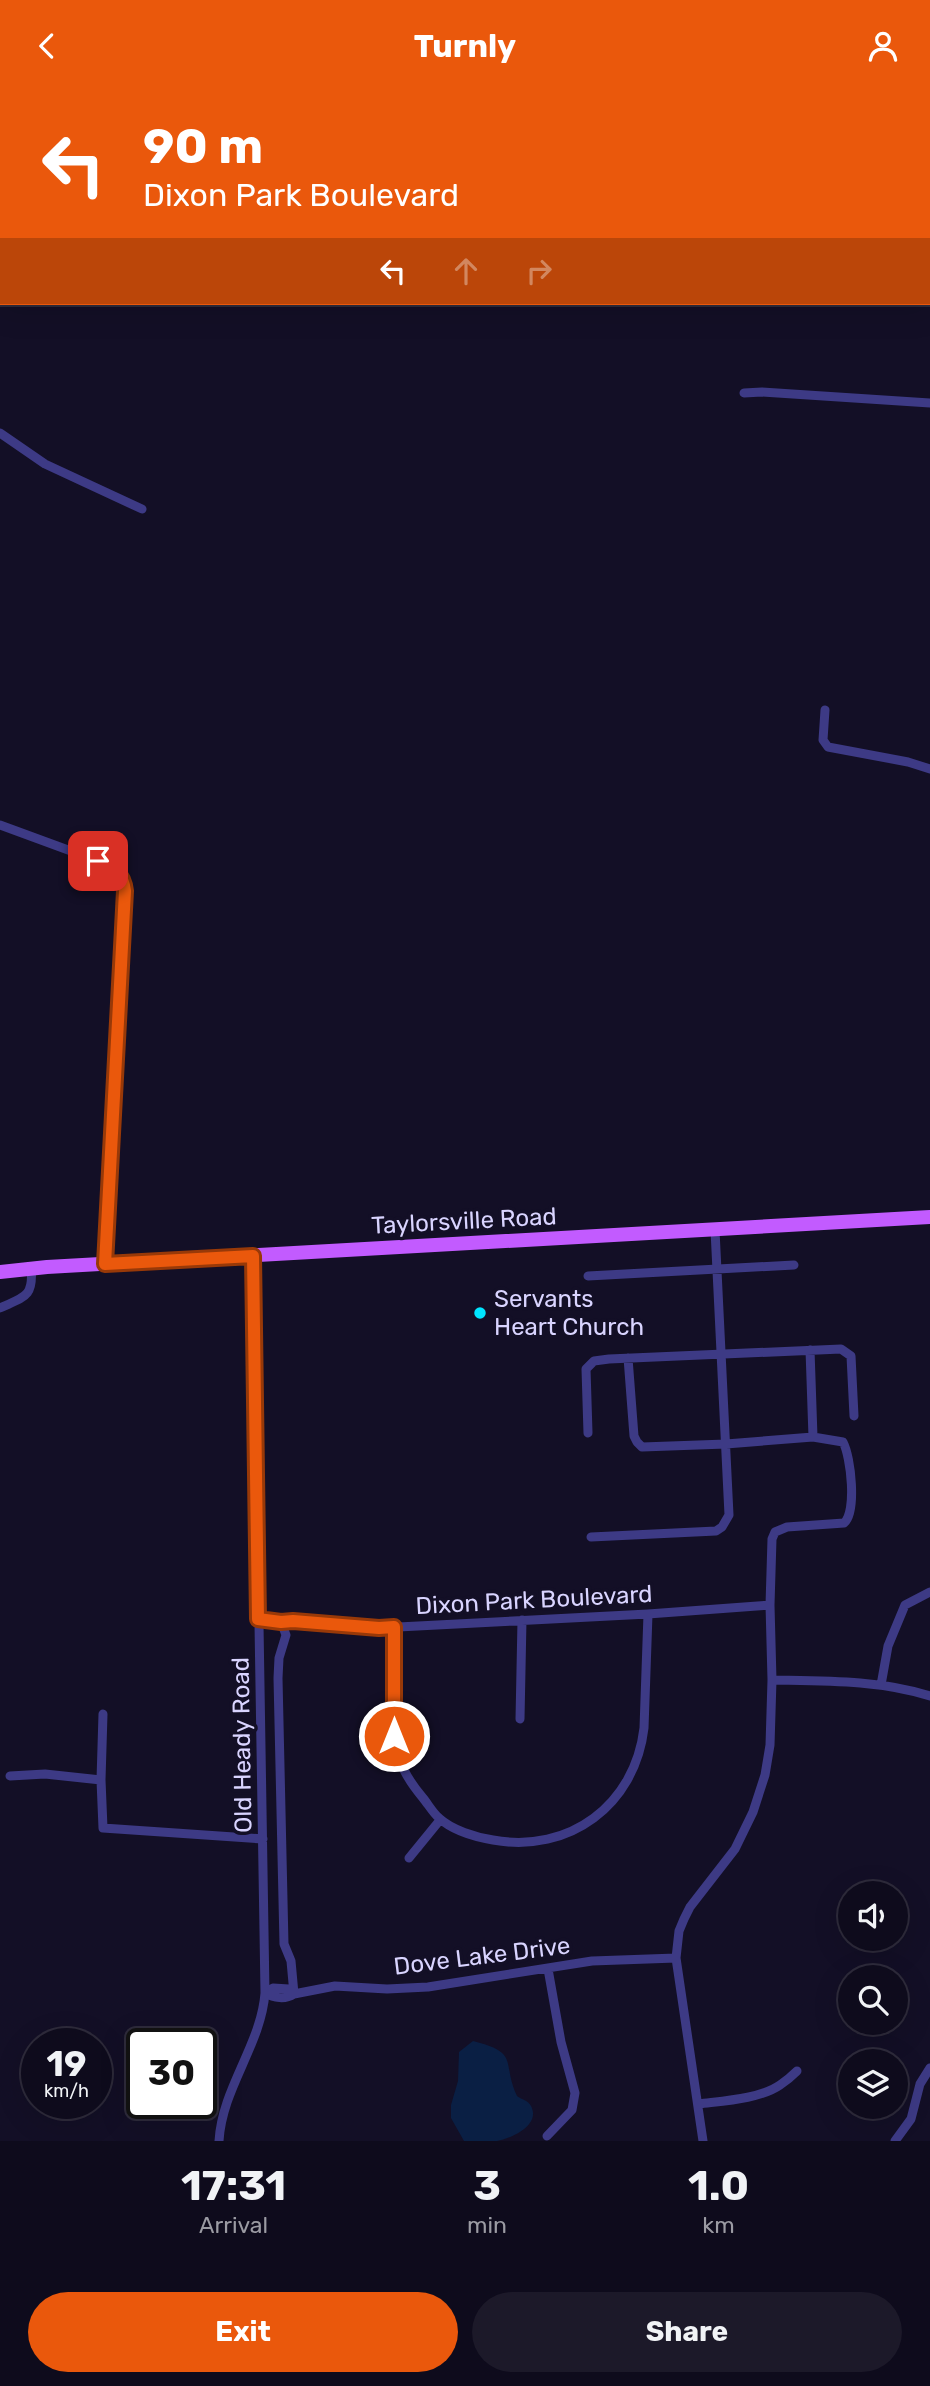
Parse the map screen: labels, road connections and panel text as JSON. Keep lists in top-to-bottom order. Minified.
{"streets":{"main road":["Taylorsville Road"],"street":["Dixon Park Boulevard","Old Heady Road","Dove Lake Drive"]},"crossings":[["Taylorsville Road","Old Heady Road"],["Dixon Park Boulevard","Old Heady Road"],["Old Heady Road","Dove Lake Drive"]],"places":["Servants Heart Church"],"page":{"header":"Turnly","turn":["90 m","Dixon Park Boulevard"],"speed":"19 km/h","limit":"30","eta":["17:31","Arrival","3","min","1.0","km"],"buttons":["Exit","Share"]}}
